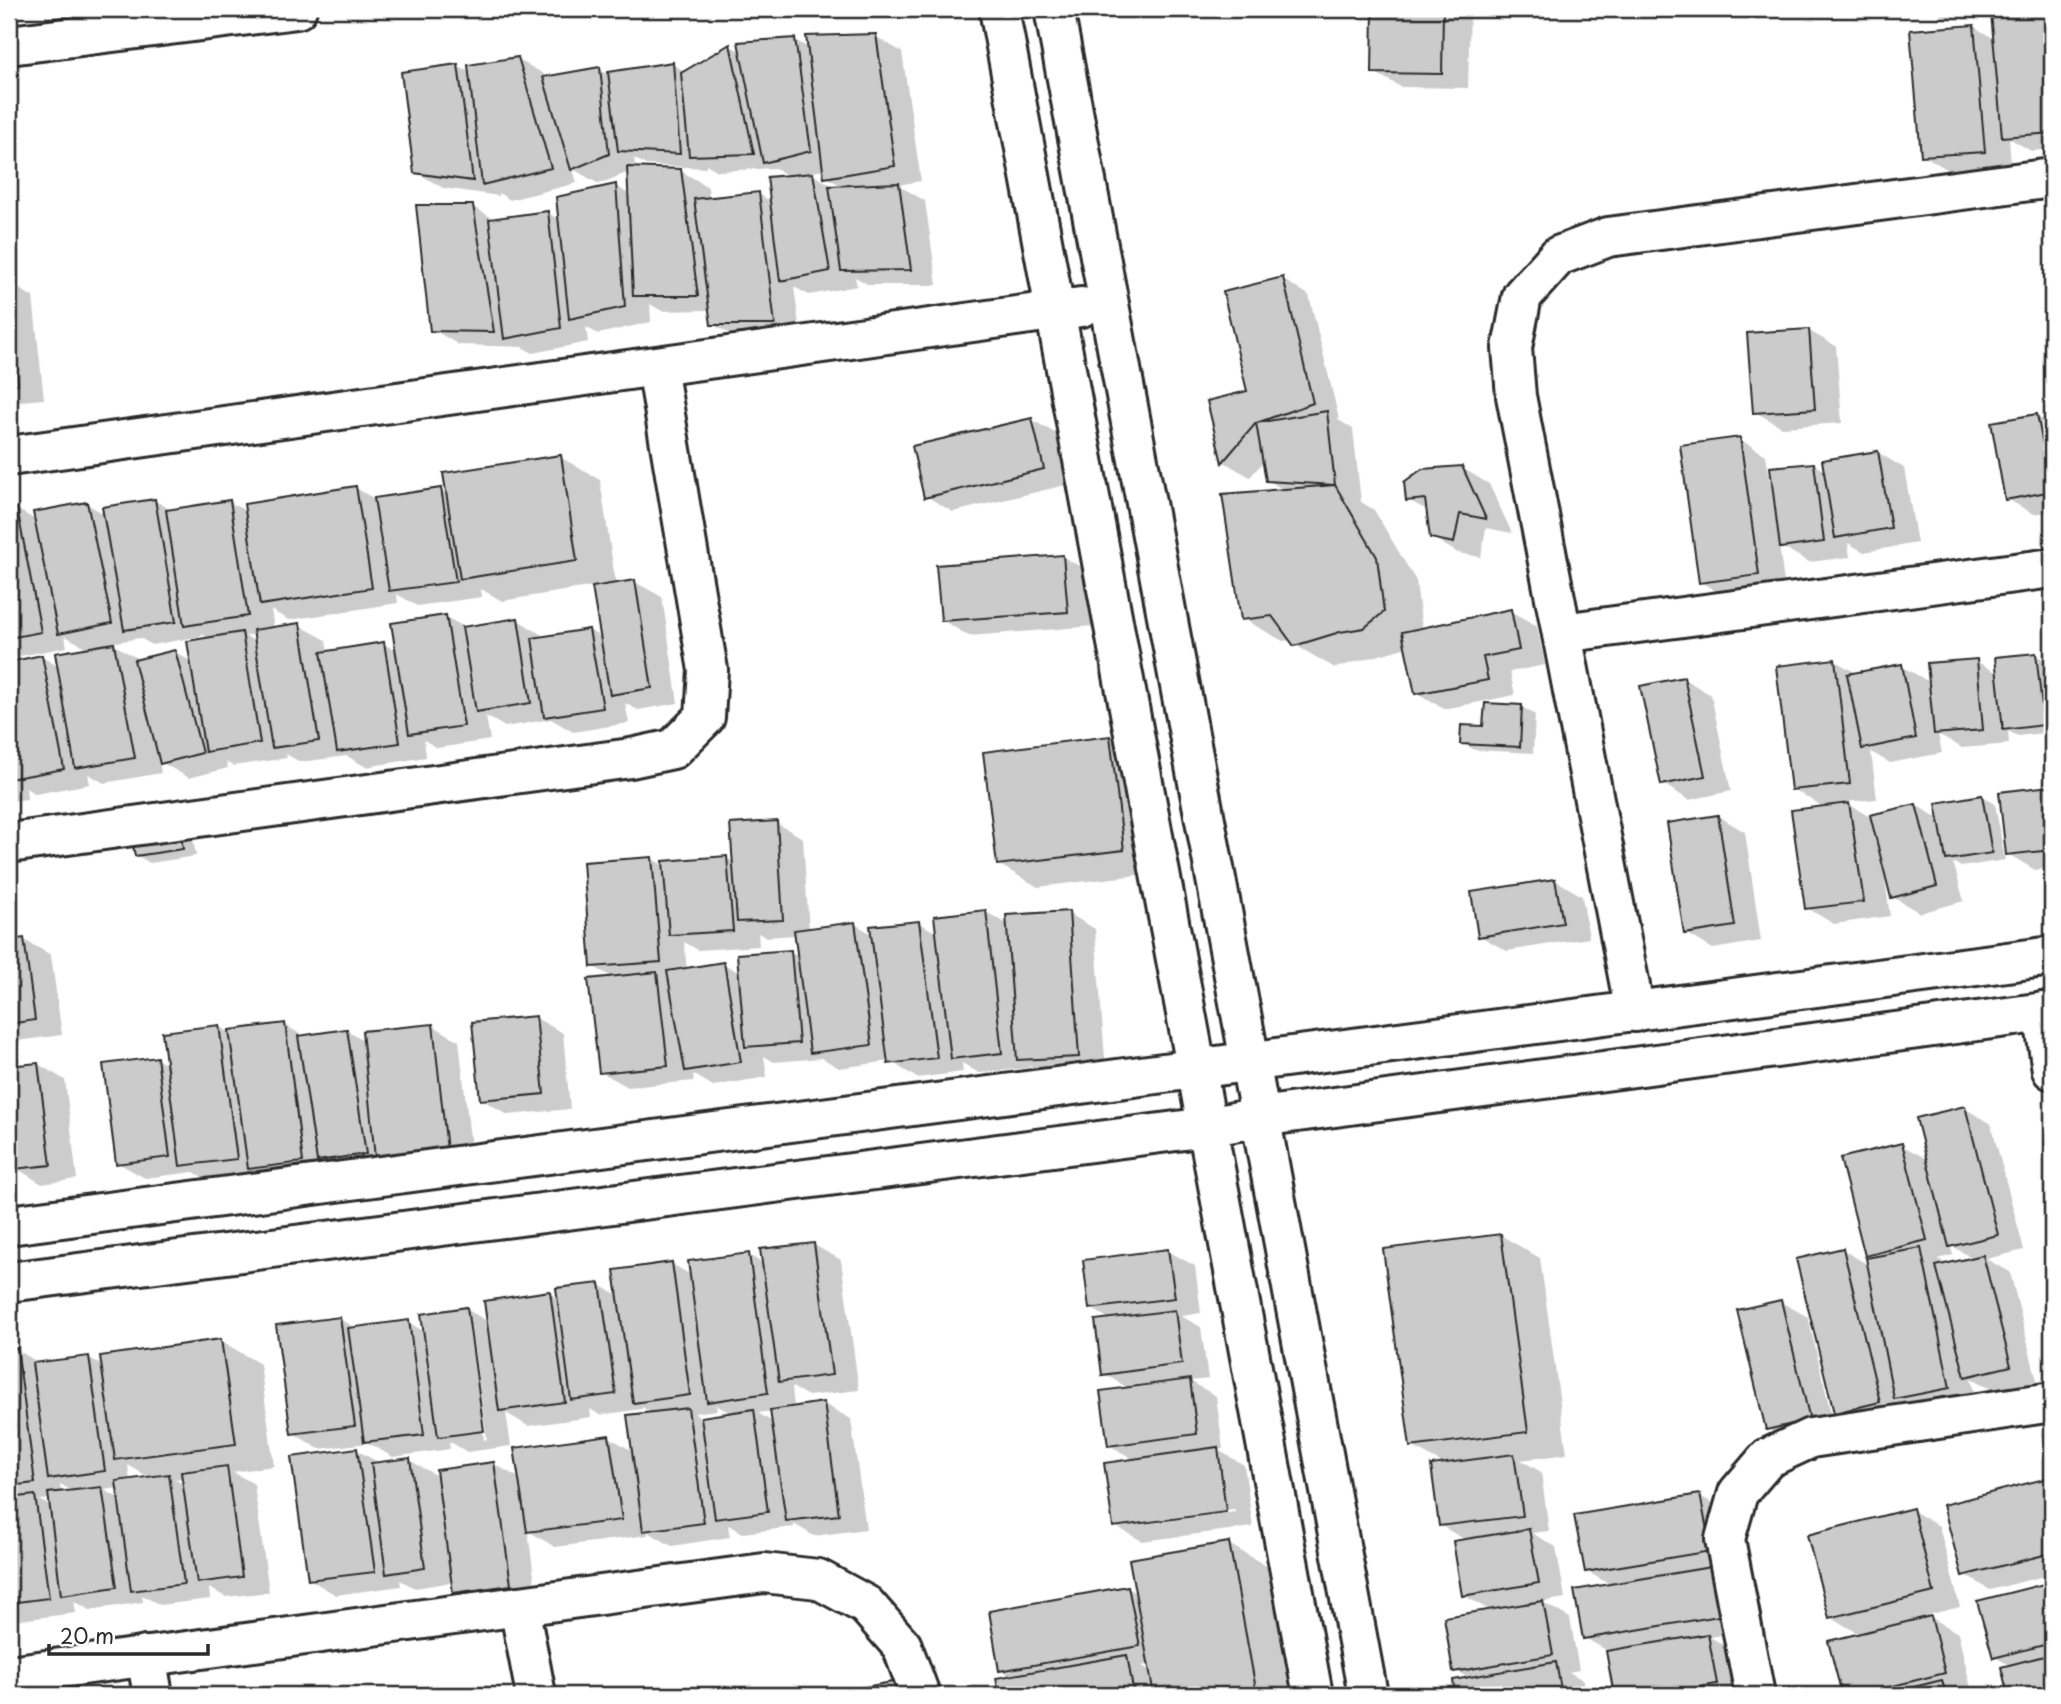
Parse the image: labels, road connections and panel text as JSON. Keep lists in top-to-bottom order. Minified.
{"scale_bar":"20 m"}
